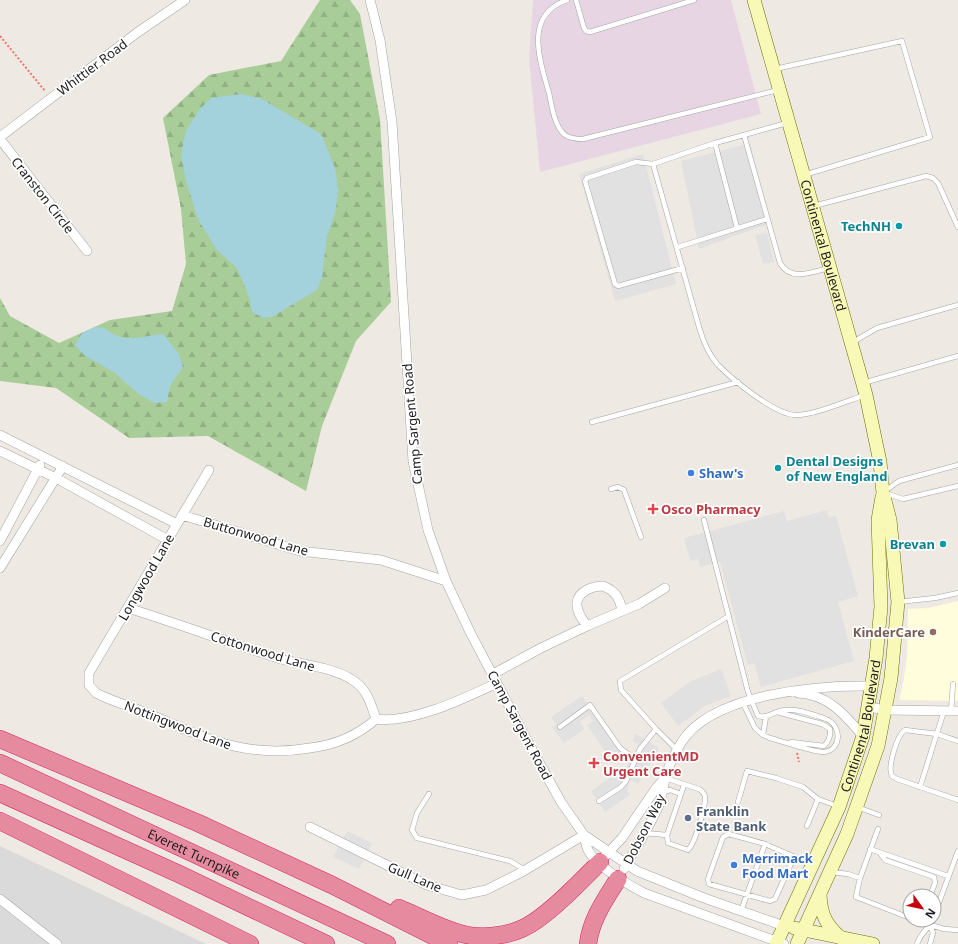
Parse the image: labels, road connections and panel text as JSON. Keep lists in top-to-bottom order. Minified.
{"streets":{"highway":["Everett Turnpike"],"main road":["Continental Boulevard"],"street":["Whittier Road","Cranston Circle","Camp Sargent Road","Buttonwood Lane","Longwood Lane","Cottonwood Lane","Nottingwood Lane","Dobson Way","Gull Lane"]},"crossings":[["Whittier Road","Cranston Circle"],["Continental Boulevard","Camp Sargent Road"],["Continental Boulevard","Dobson Way"],["Camp Sargent Road","Buttonwood Lane"],["Camp Sargent Road","Dobson Way"],["Camp Sargent Road","Gull Lane"],["Buttonwood Lane","Longwood Lane"],["Longwood Lane","Cottonwood Lane"],["Longwood Lane","Nottingwood Lane"],["Cottonwood Lane","Nottingwood Lane"]],"places":{"other":["TechNH","Dental Designs of New England","Shaw's","Brevan","KinderCare","Franklin State Bank","Merrimack Food Mart"],"health":["Osco Pharmacy","ConvenientMD Urgent Care"]},"north":"bottom right"}
